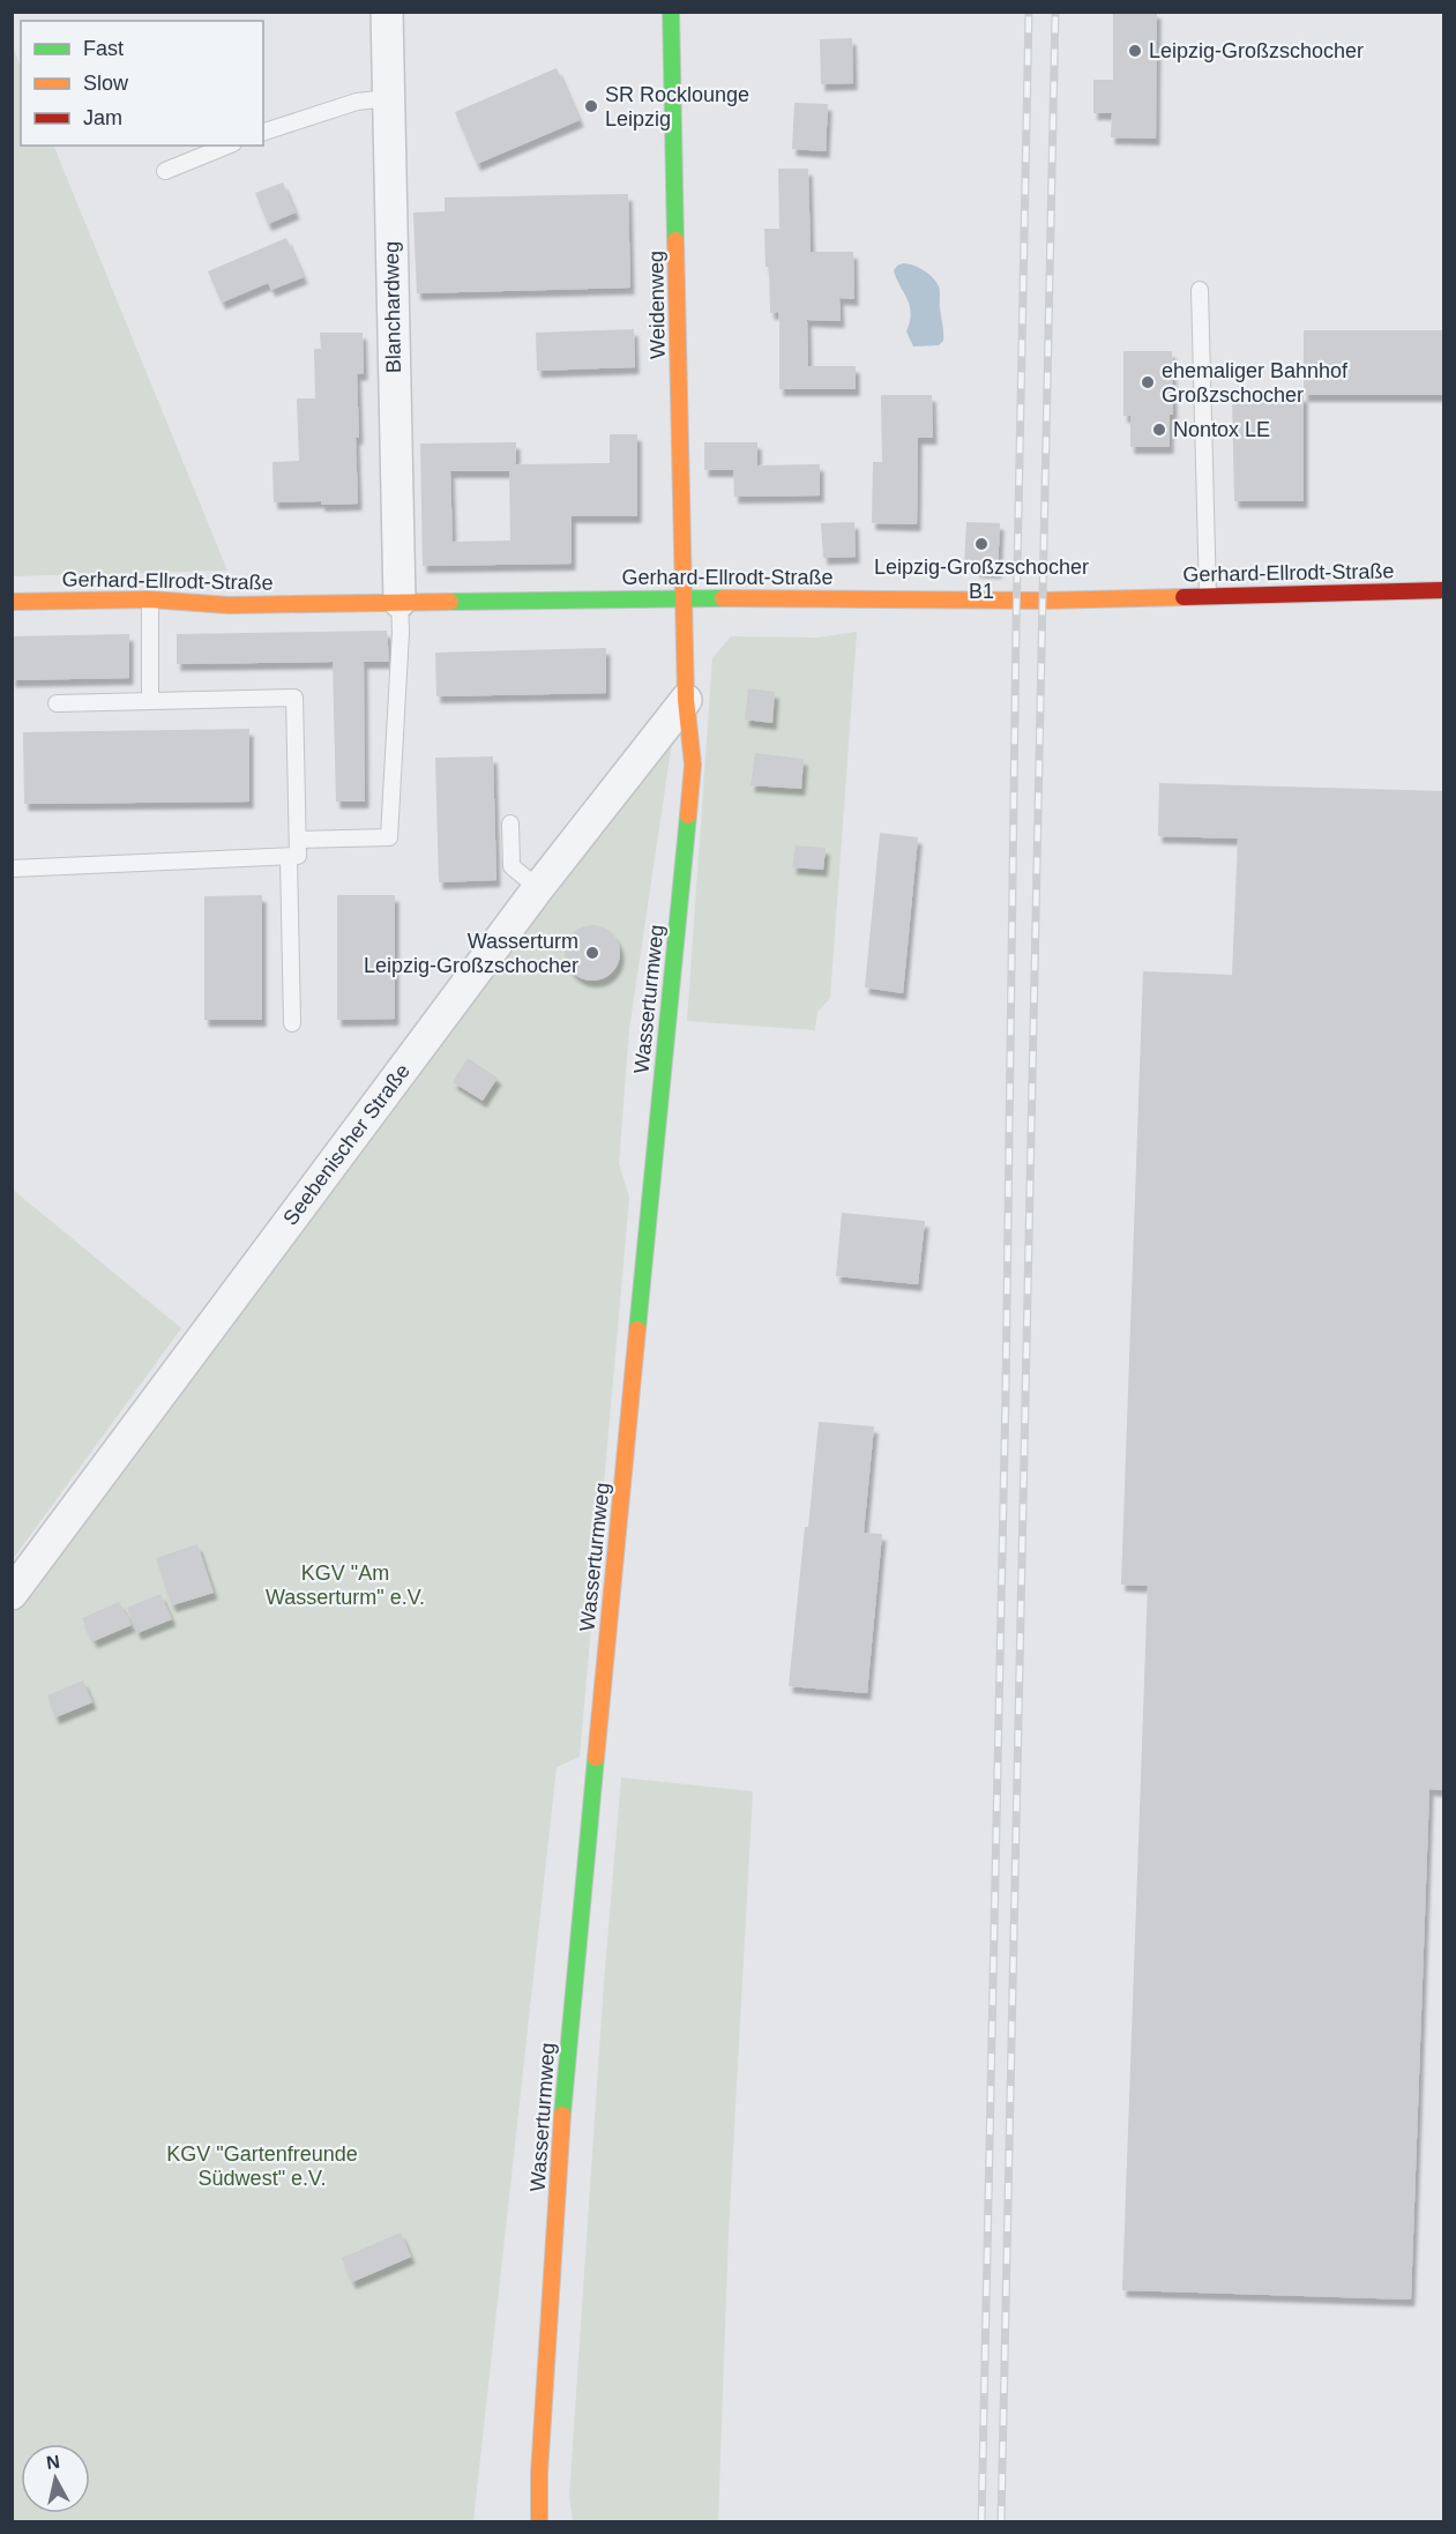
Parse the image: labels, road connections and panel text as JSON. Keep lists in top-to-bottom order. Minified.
{"streets":{"street":["Weidenweg","Blanchardweg","Gerhard-Ellrodt-Straße","Wasserturmweg","Seebenischer Straße"]},"crossings":[["Weidenweg","Gerhard-Ellrodt-Straße"],["Weidenweg","Wasserturmweg"],["Blanchardweg","Gerhard-Ellrodt-Straße"],["Gerhard-Ellrodt-Straße","Wasserturmweg"],["Wasserturmweg","Seebenischer Straße"]],"parks":["KGV \"Am Wasserturm\" e.V.","KGV \"Gartenfreunde Südwest\" e.V."],"places":["Leipzig-Großzschocher","SR Rocklounge Leipzig","ehemaliger Bahnhof Großzschocher","Nontox LE","Leipzig-Großzschocher B1","Wasserturm Leipzig-Großzschocher"],"legend":["Fast","Slow","Jam"],"north":"top"}
